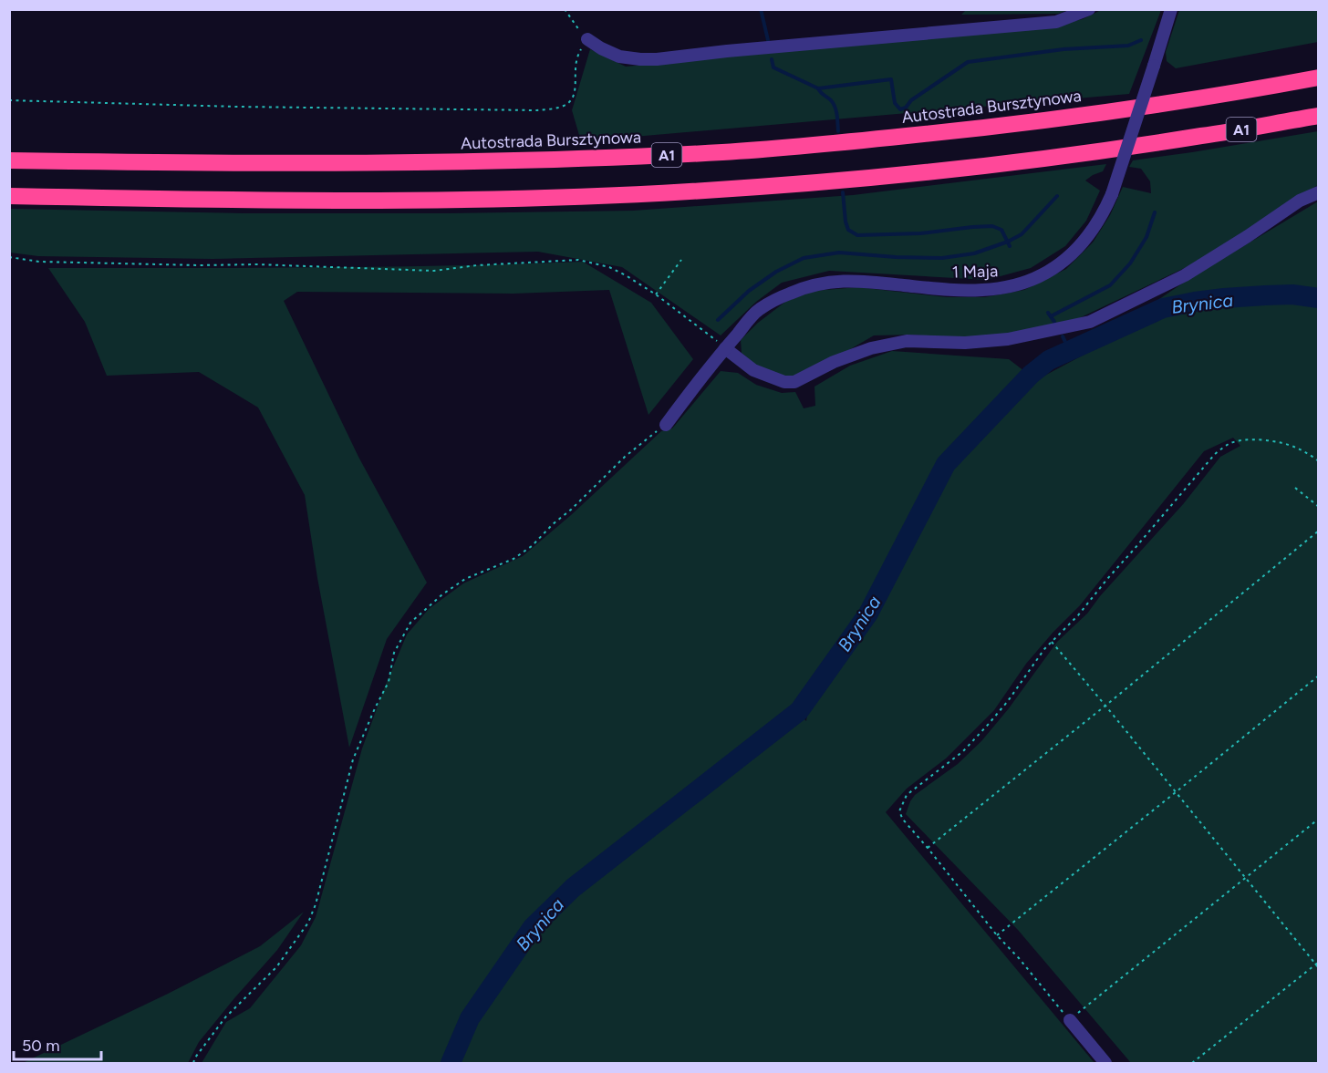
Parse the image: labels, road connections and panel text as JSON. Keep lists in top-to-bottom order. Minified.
{"streets":{"highway":["Autostrada Bursztynowa","A1"],"street":["1 Maja"]},"water":["Brynica"],"scale_bar":"50 m"}
